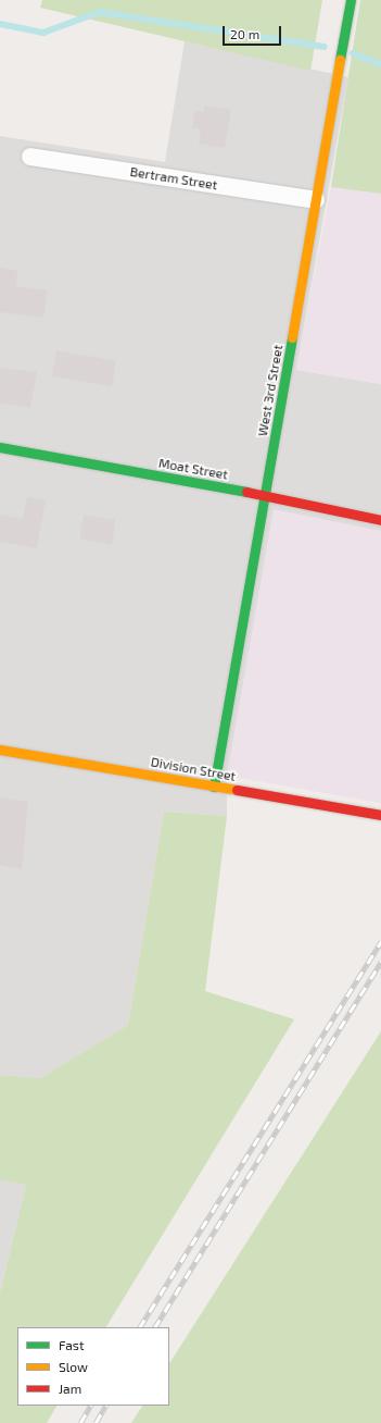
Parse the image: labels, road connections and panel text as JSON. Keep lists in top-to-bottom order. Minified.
{"streets":{"street":["Bertram Street","West 3rd Street","Moat Street","Division Street"]},"crossings":[["Bertram Street","West 3rd Street"],["West 3rd Street","Moat Street"],["West 3rd Street","Division Street"]],"legend":["Fast","Slow","Jam"],"scale_bar":"20 m"}
